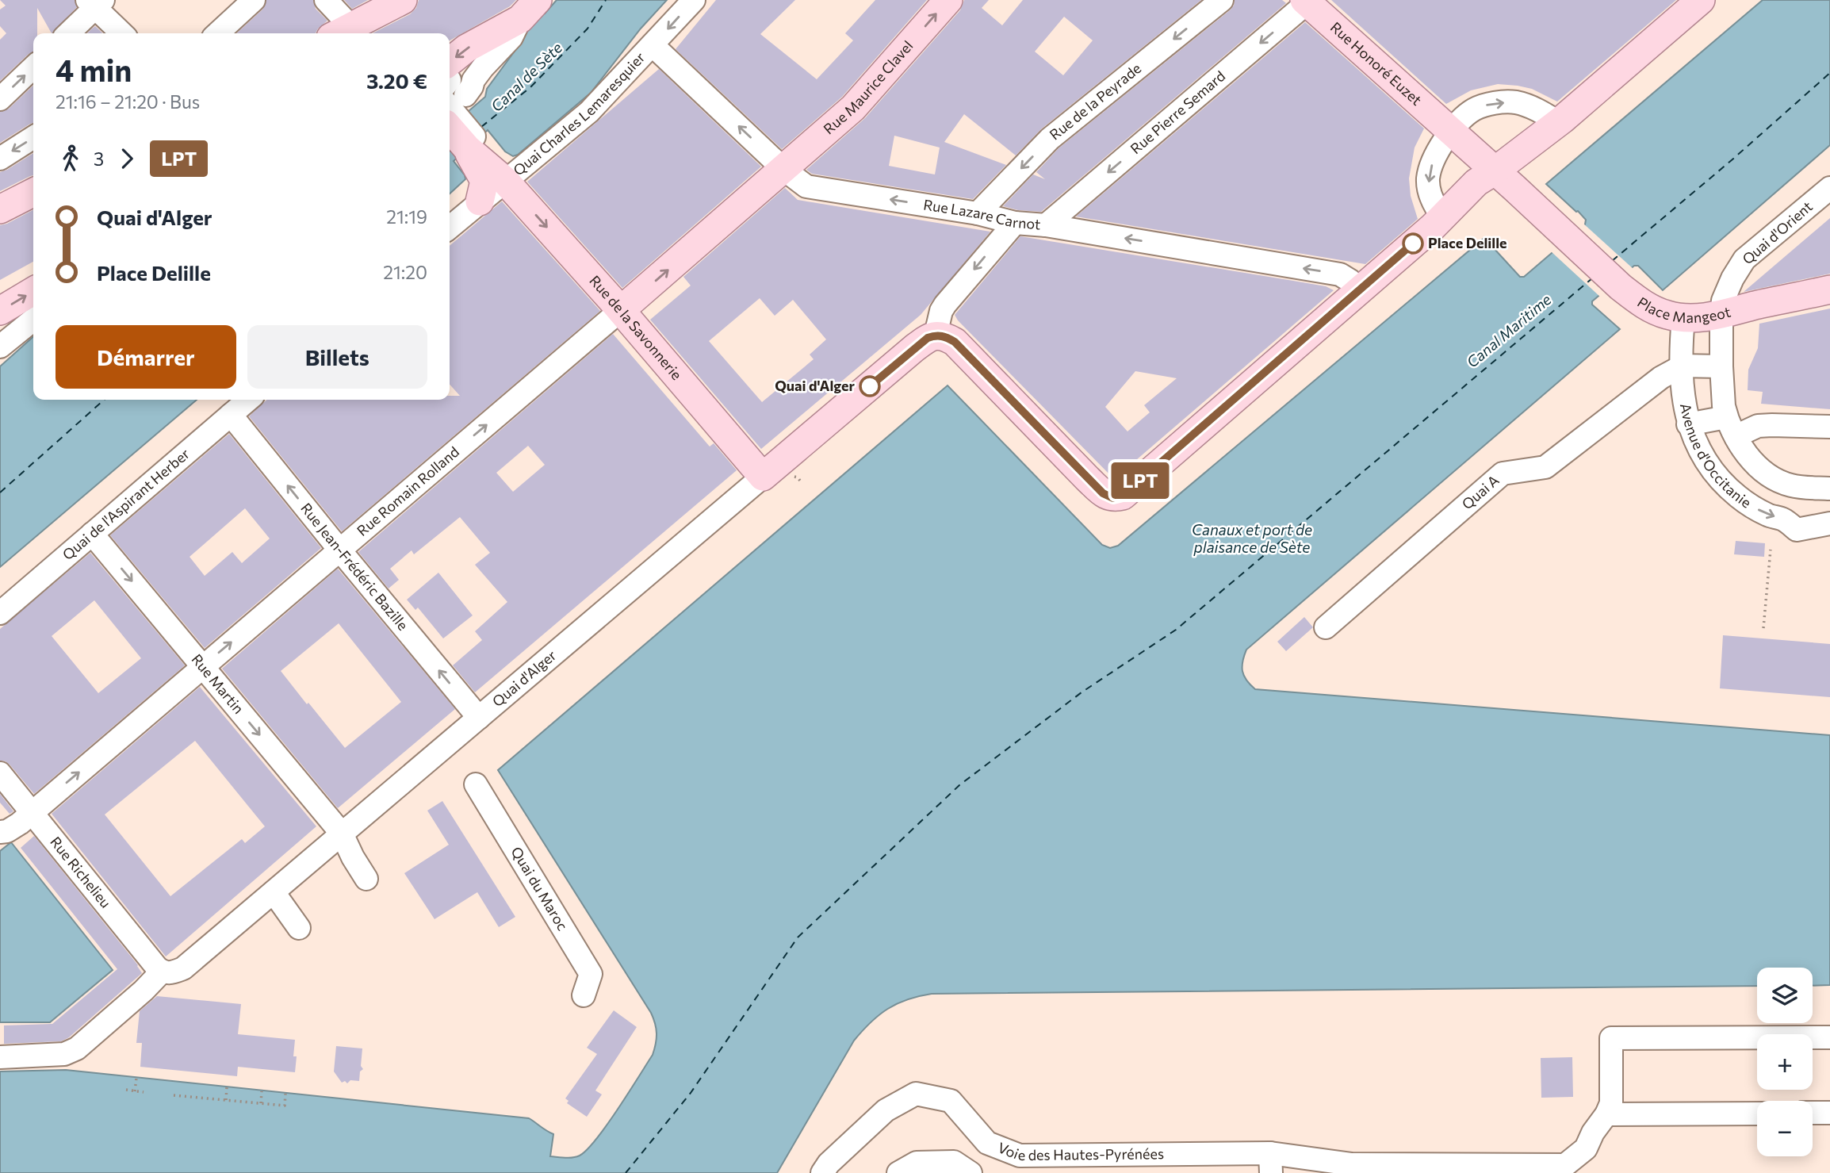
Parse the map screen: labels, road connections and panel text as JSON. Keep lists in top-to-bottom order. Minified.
{"streets":{"main road":["Rue Honoré Euzet","Rue Maurice Clavel","Place Mangeot","Rue de la Savonnerie","Rue Romain Rolland","Quai d'Alger"],"street":["Rue de la Peyrade","Rue Pierre Semard","Quai Charles Lemaresquier","Rue Lazare Carnot","Quai d'Orient","Avenue d'Occitanie","Quai A","Quai de l'Aspirant Herber","Rue Jean-Frédéric Bazille","Rue Martin","Rue Richelieu","Quai du Maroc","Voie des Hautes-Pyrénées"]},"crossings":[["Rue Honoré Euzet","Rue Pierre Semard"],["Rue Maurice Clavel","Rue Lazare Carnot"],["Rue Maurice Clavel","Rue Romain Rolland"],["Rue de la Peyrade","Rue Lazare Carnot"],["Rue Pierre Semard","Rue Lazare Carnot"],["Quai Charles Lemaresquier","Rue Lazare Carnot"],["Quai Charles Lemaresquier","Rue de la Savonnerie"],["Rue Lazare Carnot","Rue Romain Rolland"],["Quai d'Orient","Place Mangeot"],["Quai d'Orient","Avenue d'Occitanie"],["Place Mangeot","Avenue d'Occitanie"],["Rue de la Savonnerie","Rue Romain Rolland"],["Rue de la Savonnerie","Quai d'Alger"],["Avenue d'Occitanie","Quai A"],["Rue Romain Rolland","Rue Jean-Frédéric Bazille"],["Rue Romain Rolland","Rue Martin"],["Rue Romain Rolland","Rue Richelieu"],["Quai de l'Aspirant Herber","Rue Jean-Frédéric Bazille"],["Quai de l'Aspirant Herber","Rue Martin"],["Rue Jean-Frédéric Bazille","Quai d'Alger"],["Quai d'Alger","Rue Martin"],["Quai d'Alger","Rue Richelieu"]],"one_way":["Rue Maurice Clavel","Rue de la Peyrade","Rue Pierre Semard","Rue Lazare Carnot","Rue de la Savonnerie","Rue Romain Rolland","Rue Jean-Frédéric Bazille","Rue Martin"],"water":["Canal de Sète","Canal Maritime","Canaux et port de plaisance de Sète"],"places":["Place Delille","Quai d'Alger"],"lines":["bus line LPT"],"page":{"on_map":"LPT","heading":["4 min","21:16 – 21:20 · Bus","3.20 €"],"legs":["3","LPT"],"list":[{"name":"Quai d'Alger","value":"21:19"},{"name":"Place Delille","value":"21:20"}],"buttons":["Démarrer","Billets"],"map_buttons":["+","−"]}}
